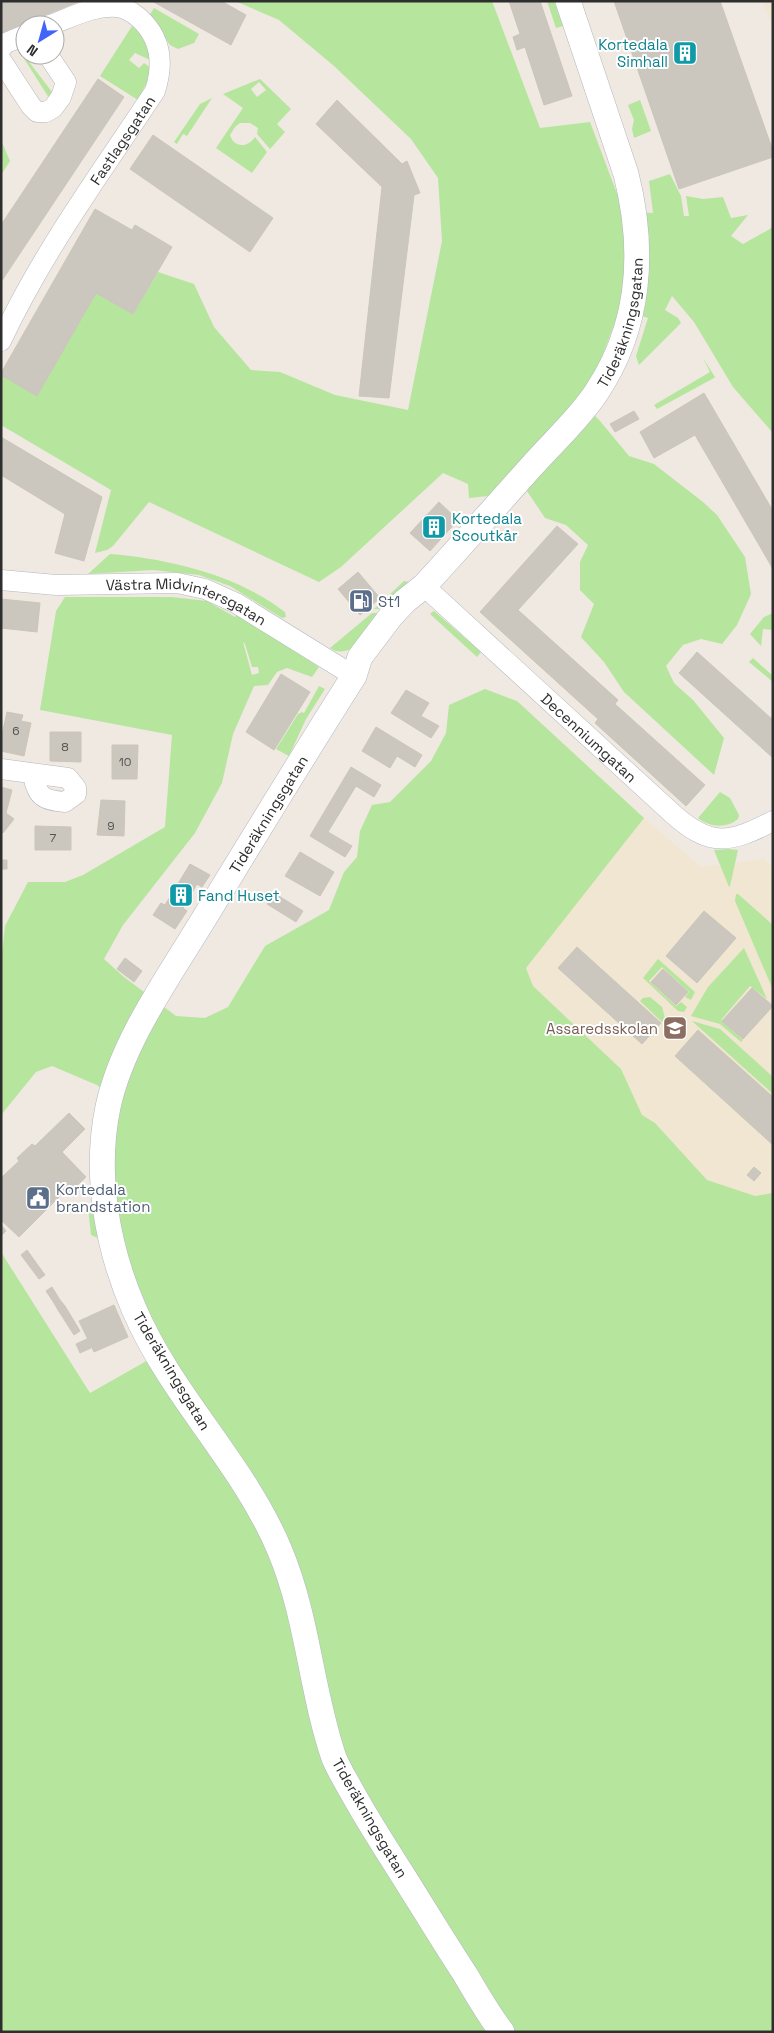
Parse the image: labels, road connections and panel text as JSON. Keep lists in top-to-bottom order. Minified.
{"streets":{"street":["Fastlagsgatan","Tideräkningsgatan","Västra Midvintersgatan","Decenniumgatan"]},"crossings":[["Tideräkningsgatan","Västra Midvintersgatan"],["Tideräkningsgatan","Decenniumgatan"]],"places":{"building":["Kortedala Simhall","Kortedala Scoutkår","Fand Huset"],"fuel station":["St1"],"school or university":["Assaredsskolan"],"public building":["Kortedala brandstation"]},"house_numbers":["6","8","10","9","7"],"north":"bottom left"}
